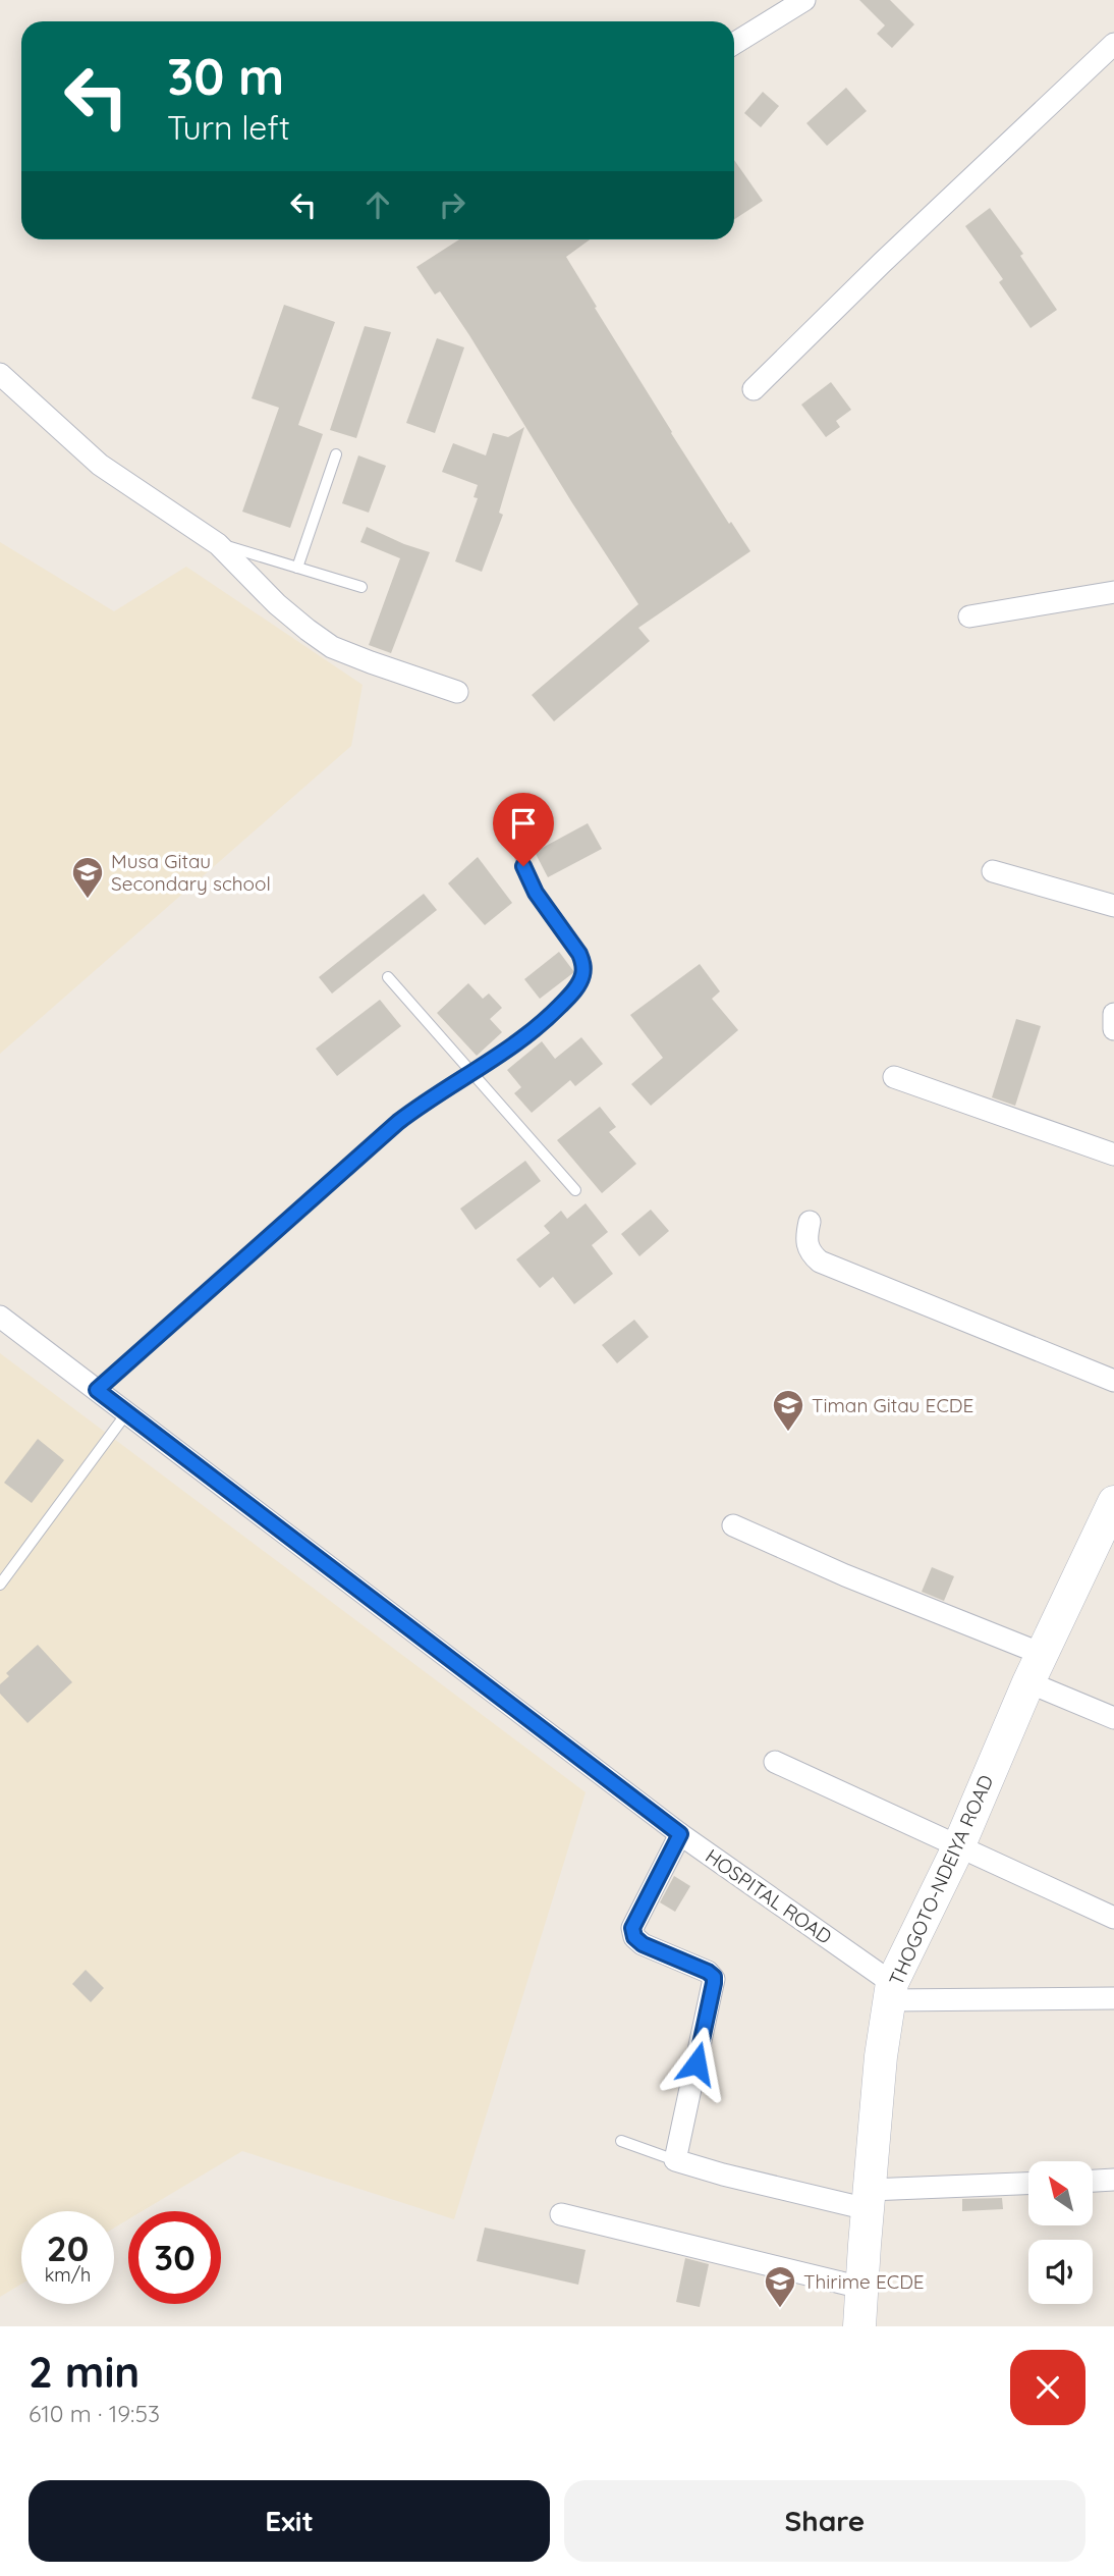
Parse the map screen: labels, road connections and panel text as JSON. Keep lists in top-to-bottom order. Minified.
{"streets":{"main road":["THOGOTO-NDEIYA ROAD"],"street":["HOSPITAL ROAD"]},"crossings":[["THOGOTO-NDEIYA ROAD","HOSPITAL ROAD"]],"places":{"school or university":["Musa Gitau Secondary school","Timan Gitau ECDE","Thirime ECDE"]},"north":"top left","page":{"turn":["30 m","Turn left"],"speed":"20 km/h","limit":"30","heading":["2 min","610 m · 19:53"],"buttons":["Exit","Share"]}}
